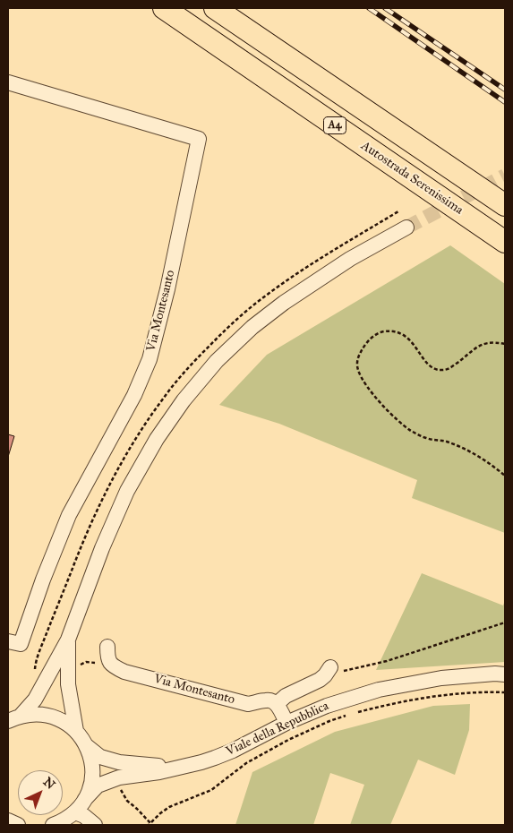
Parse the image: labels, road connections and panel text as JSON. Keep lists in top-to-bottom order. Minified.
{"streets":{"highway":["A4","Autostrada Serenissima"],"street":["Via Montesanto","Viale della Repubblica"]},"north":"top right"}
